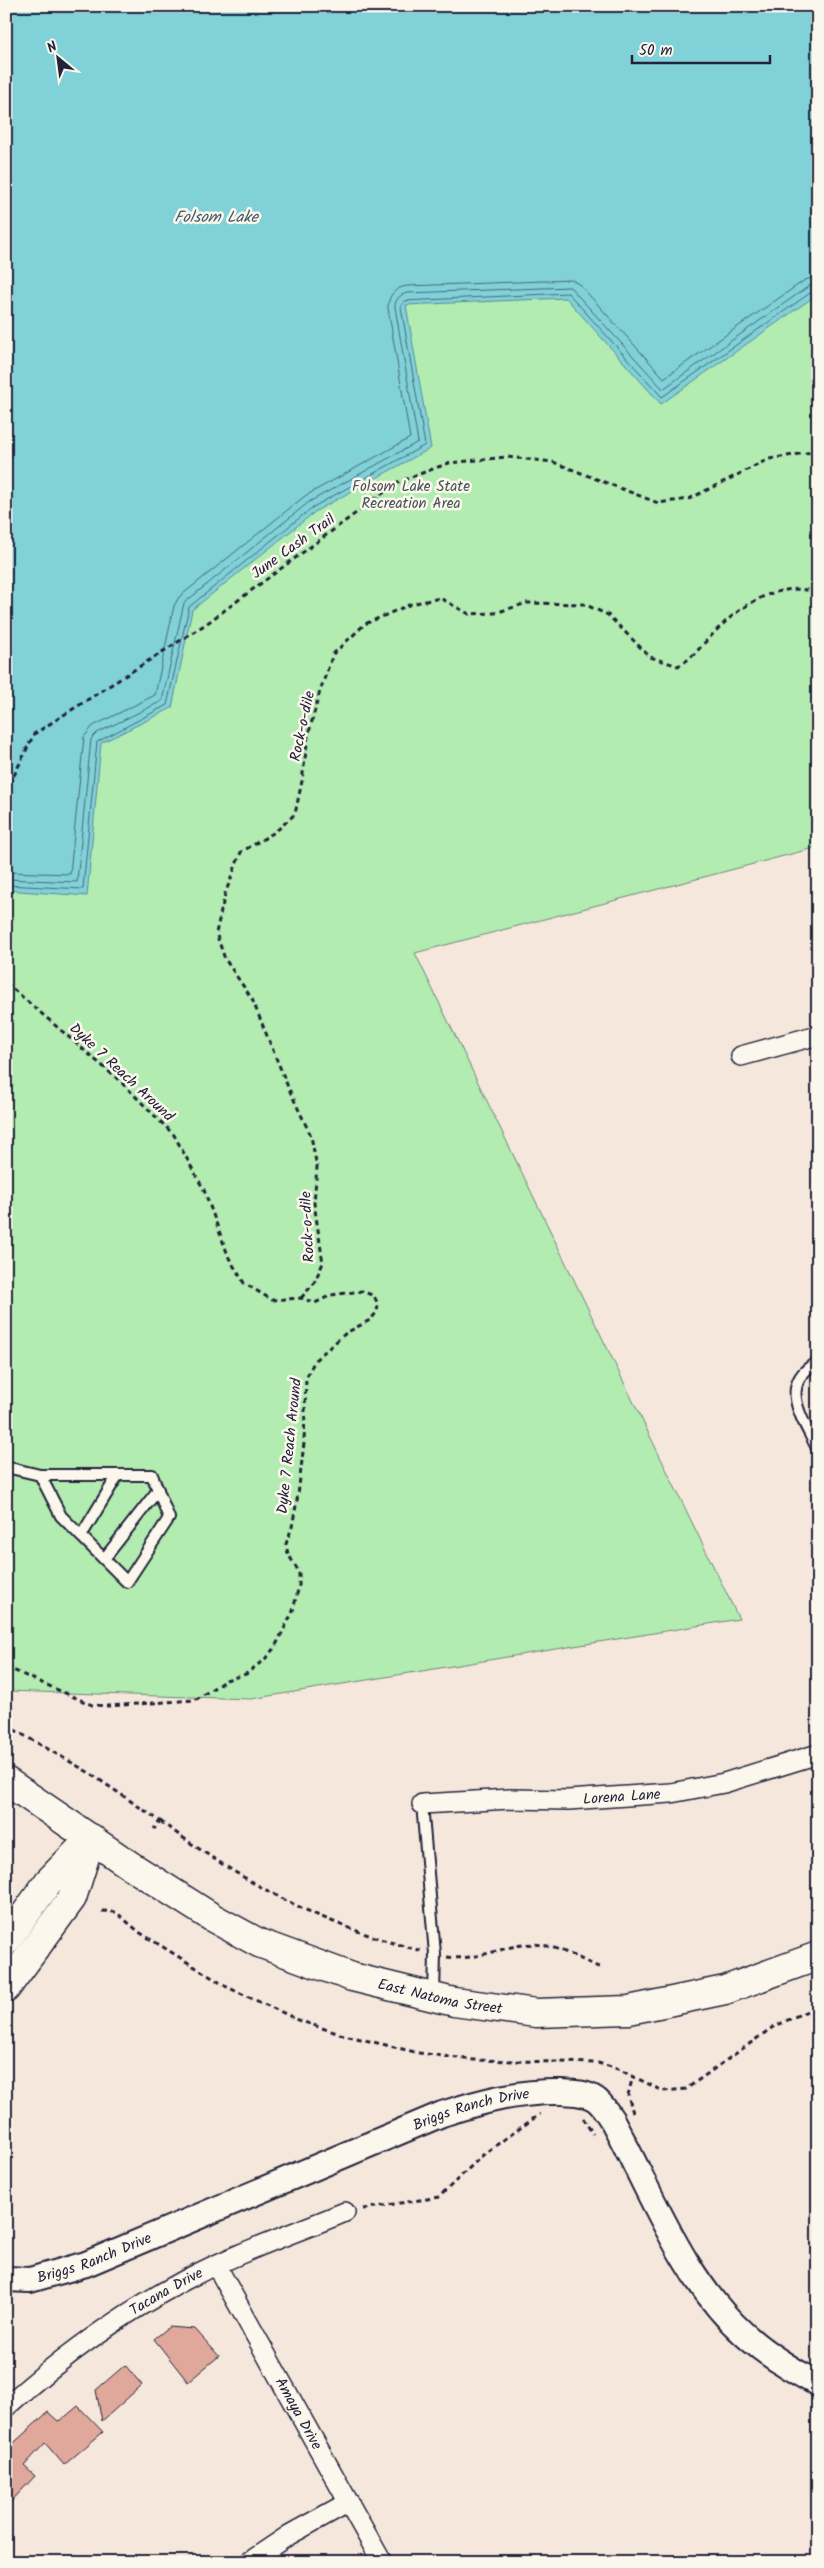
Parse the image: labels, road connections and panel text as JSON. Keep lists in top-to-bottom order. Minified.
{"streets":{"main road":["East Natoma Street"],"street":["Lorena Lane","Briggs Ranch Drive","Tacana Drive","Amaya Drive"],"path":["June Cash Trail","Rock-o-dile","Dyke 7 Reach Around"]},"crossings":[["Rock-o-dile","Dyke 7 Reach Around"],["Tacana Drive","Amaya Drive"]],"water":["Folsom Lake"],"parks":["Folsom Lake State Recreation Area"],"scale_bar":"50 m","north":"top left"}
